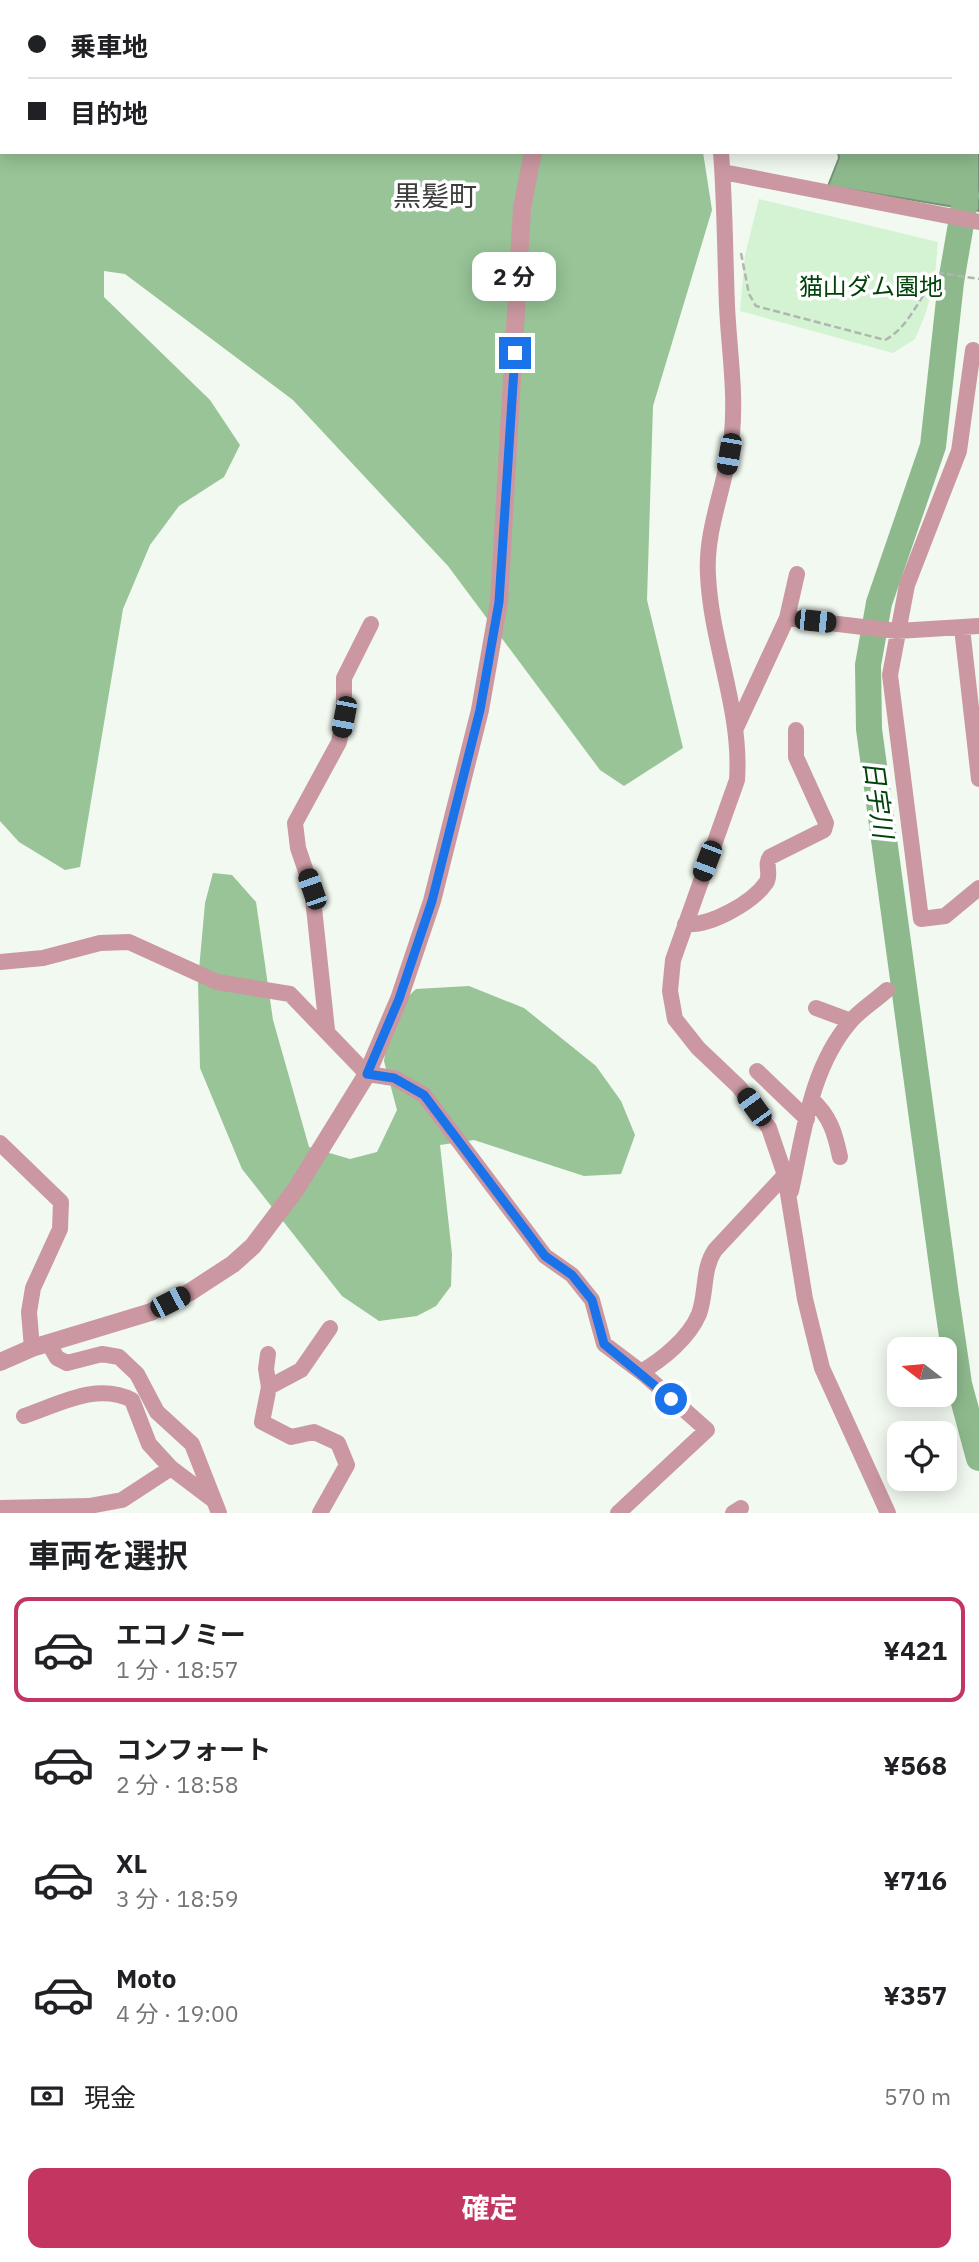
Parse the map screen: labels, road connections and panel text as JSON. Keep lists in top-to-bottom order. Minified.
{"districts":["黒髪町"],"water":["日宇川"],"parks":["猫山ダム園地"],"north":"left","page":{"banner":["乗車地","目的地"],"bubble":"2 分","heading":"車両を選択","list":[{"name":"エコノミー","note":"1 分 · 18:57","value":"¥421"},{"name":"コンフォート","note":"2 分 · 18:58","value":"¥568"},{"name":"XL","note":"3 分 · 18:59","value":"¥716"},{"name":"Moto","note":"4 分 · 19:00","value":"¥357"}],"pay":["現金","570 m"],"buttons":"確定"}}
